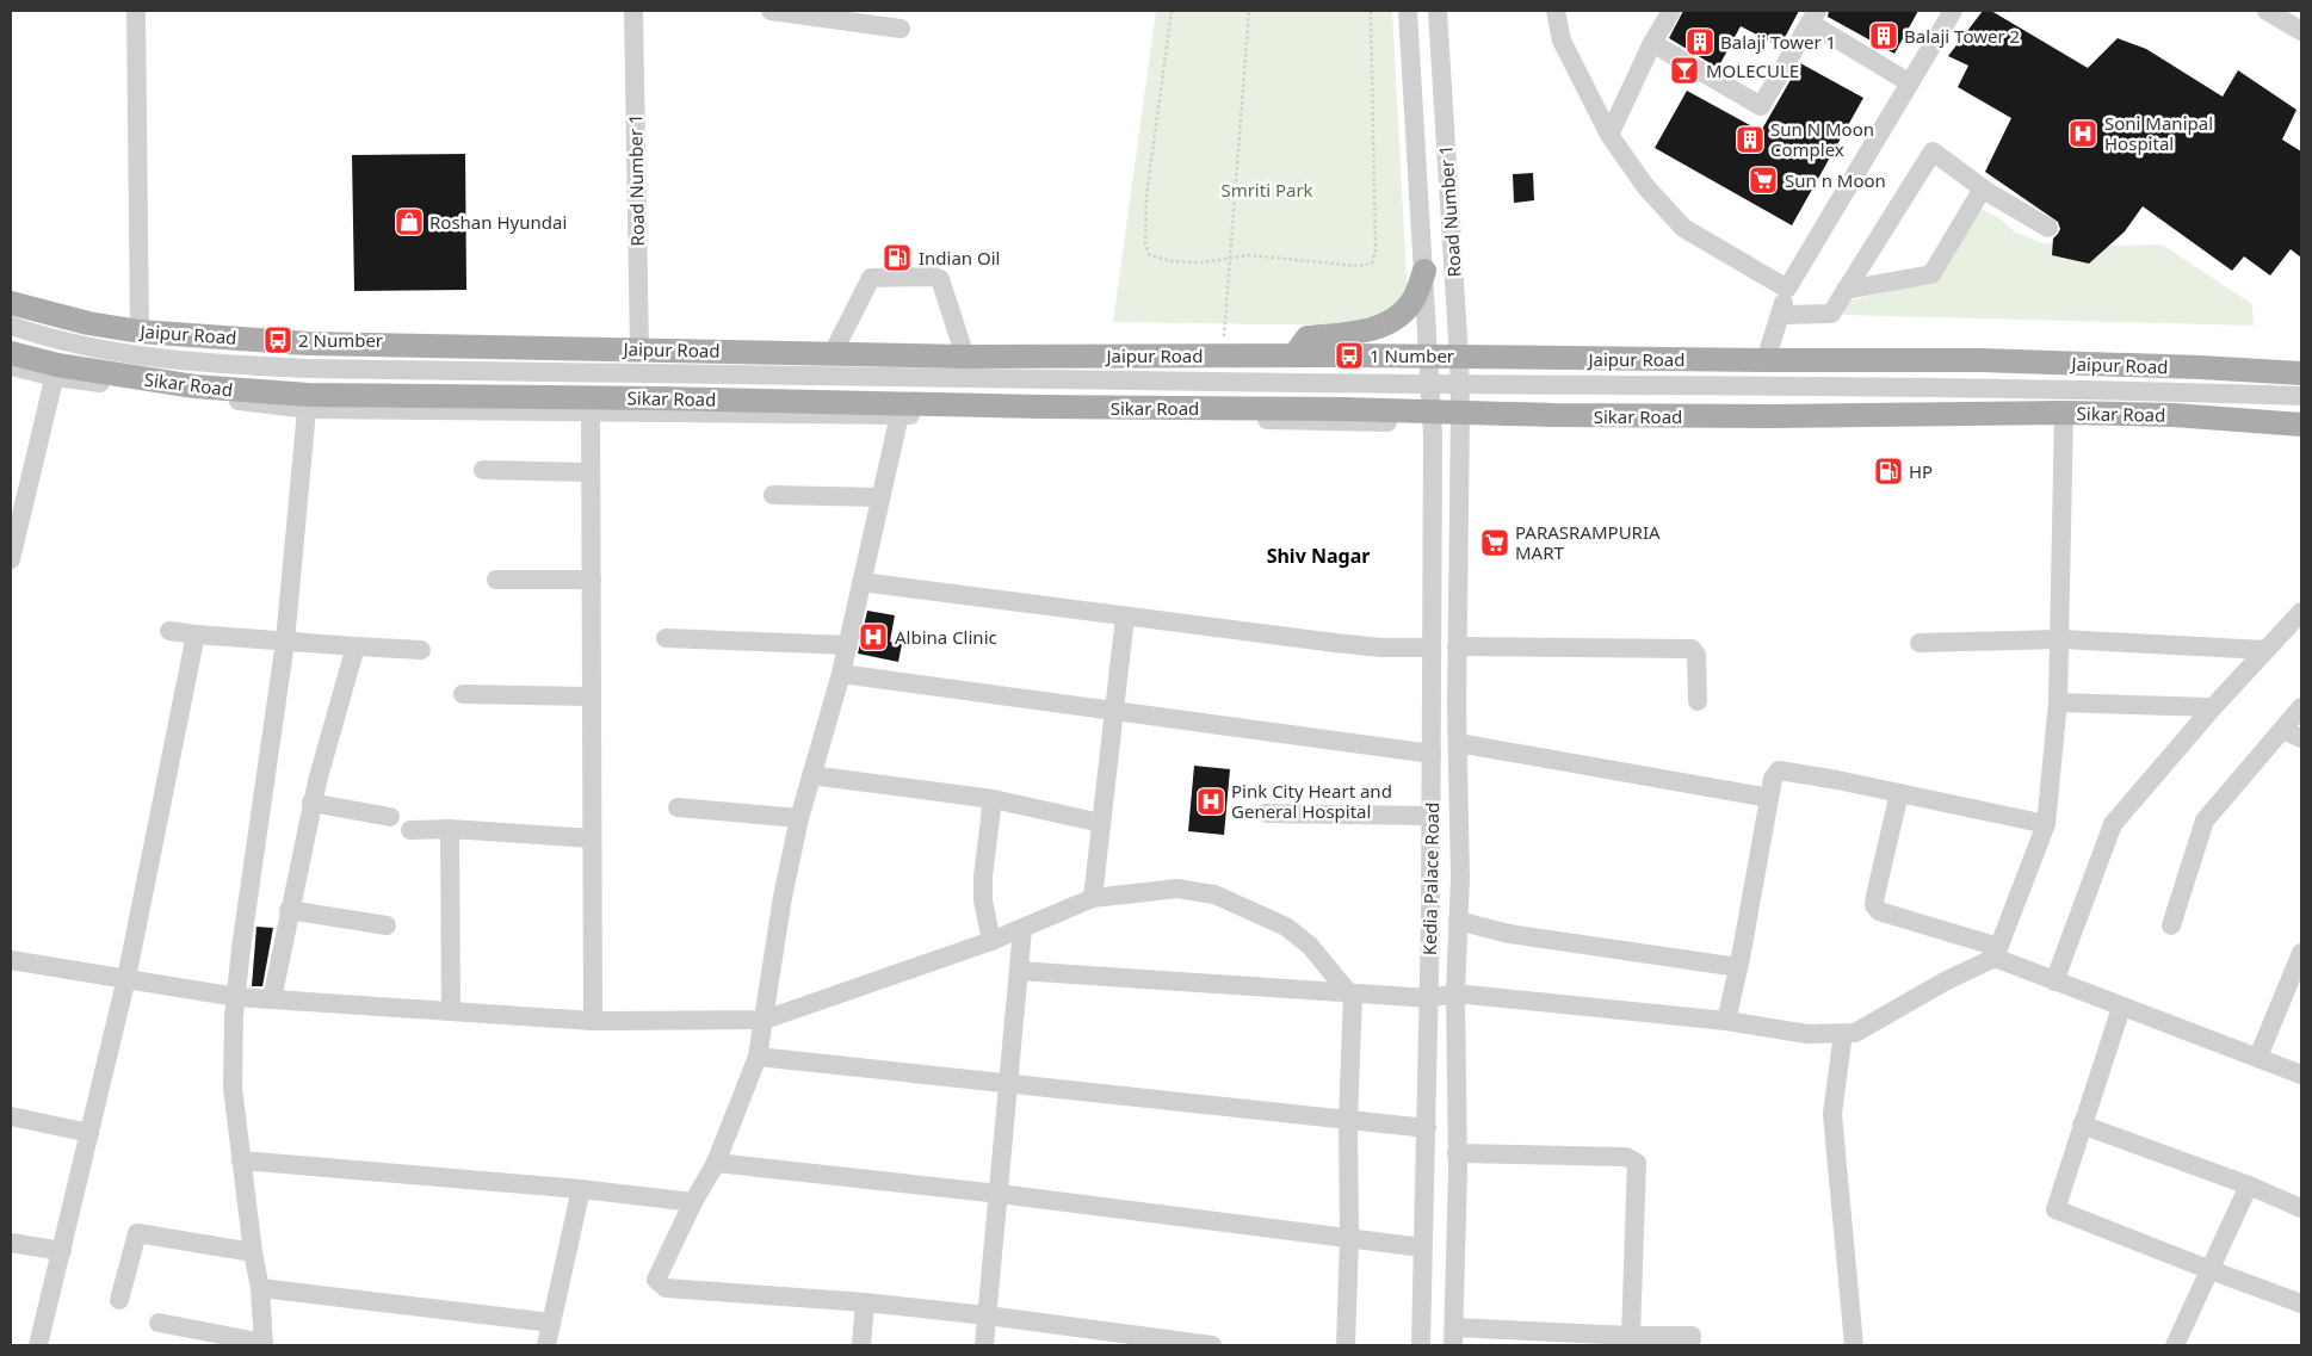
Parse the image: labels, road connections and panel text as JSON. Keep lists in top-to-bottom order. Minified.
{"streets":{"main road":["Jaipur Road","Sikar Road"],"street":["Road Number 1","Kedia Palace Road"]},"crossings":[["Road Number 1","Jaipur Road"],["Road Number 1","Sikar Road"],["Road Number 1","Kedia Palace Road"],["Sikar Road","Kedia Palace Road"]],"districts":["Shiv Nagar"],"parks":["Smriti Park"],"places":{"building":["Balaji Tower 2","Balaji Tower 1","Sun N Moon Complex"],"bar":["MOLECULE"],"hospital":["Soni Manipal Hospital","Albina Clinic","Pink City Heart and General Hospital"],"supermarket":["Sun n Moon","PARASRAMPURIA MART"],"shop":["Roshan Hyundai"],"fuel station":["Indian Oil","HP"],"bus stop":["2 Number","1 Number"]}}
